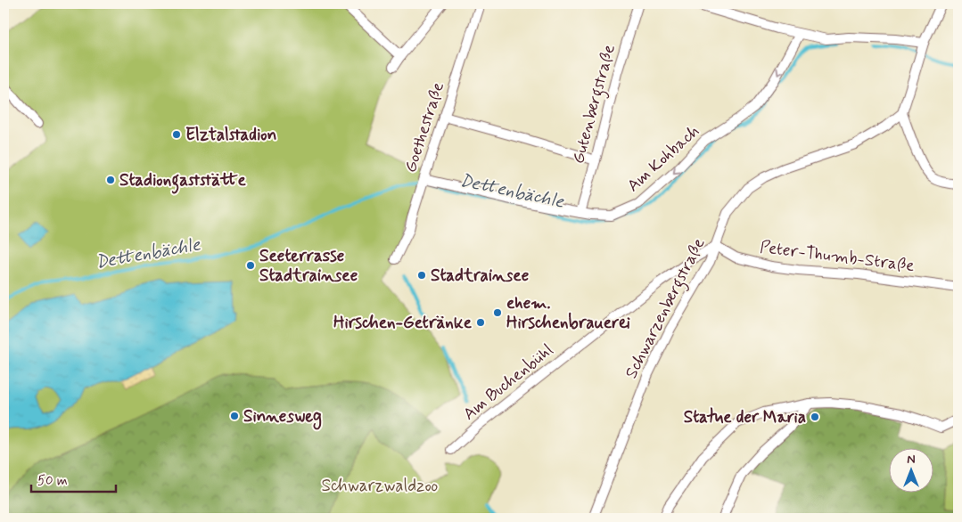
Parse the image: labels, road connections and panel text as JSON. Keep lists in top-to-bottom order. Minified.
{"streets":{"street":["Gutenbergstraße","Goethestraße","Am Kohbach","Peter-Thumb-Straße","Schwarzenbergstraße","Am Buchenbühl"]},"crossings":[["Gutenbergstraße","Am Kohbach"],["Goethestraße","Am Kohbach"],["Peter-Thumb-Straße","Schwarzenbergstraße"],["Peter-Thumb-Straße","Am Buchenbühl"],["Schwarzenbergstraße","Am Buchenbühl"]],"one_way":["Am Kohbach"],"water":["Dettenbächle"],"parks":["Schwarzwaldzoo"],"places":["Elztalstadion","Stadiongaststätte","Seeterrasse Stadtrainsee","Stadtrainsee","ehem. Hirschenbrauerei","Hirschen-Getränke","Sinnesweg","Statue der Maria"],"scale_bar":"50 m","north":"top"}
